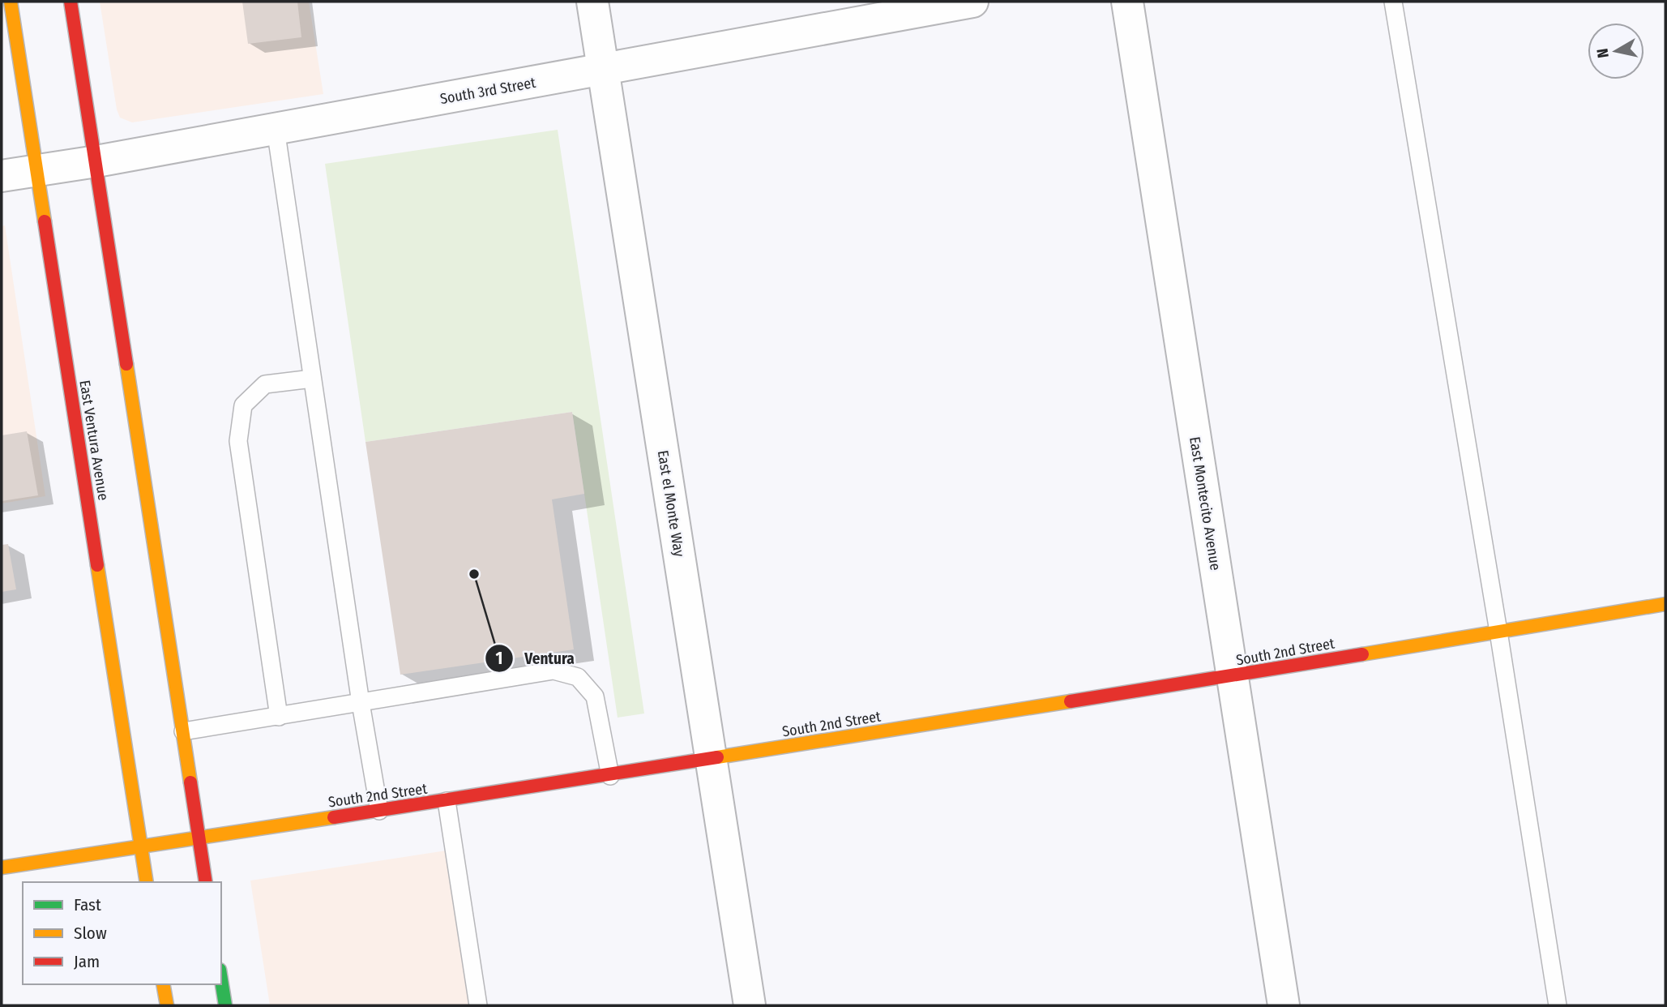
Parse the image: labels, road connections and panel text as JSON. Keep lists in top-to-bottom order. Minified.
{"streets":{"main road":["East Ventura Avenue","South 2nd Street"],"street":["South 3rd Street","East el Monte Way","East Montecito Avenue"]},"crossings":[["South 3rd Street","East Ventura Avenue"],["South 3rd Street","East el Monte Way"],["East Ventura Avenue","South 2nd Street"],["East el Monte Way","South 2nd Street"],["East Montecito Avenue","South 2nd Street"]],"places":["Ventura"],"legend":["Fast","Slow","Jam"],"north":"left"}
